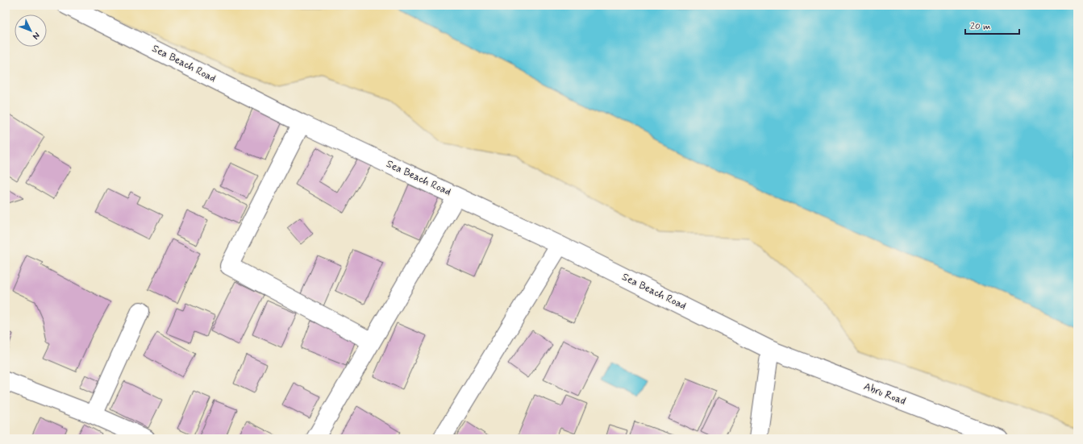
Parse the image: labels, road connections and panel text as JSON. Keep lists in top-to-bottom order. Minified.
{"streets":{"street":["Sea Beach Road","Abru Road"]},"crossings":[["Sea Beach Road","Abru Road"]],"scale_bar":"20 m","north":"bottom right"}
